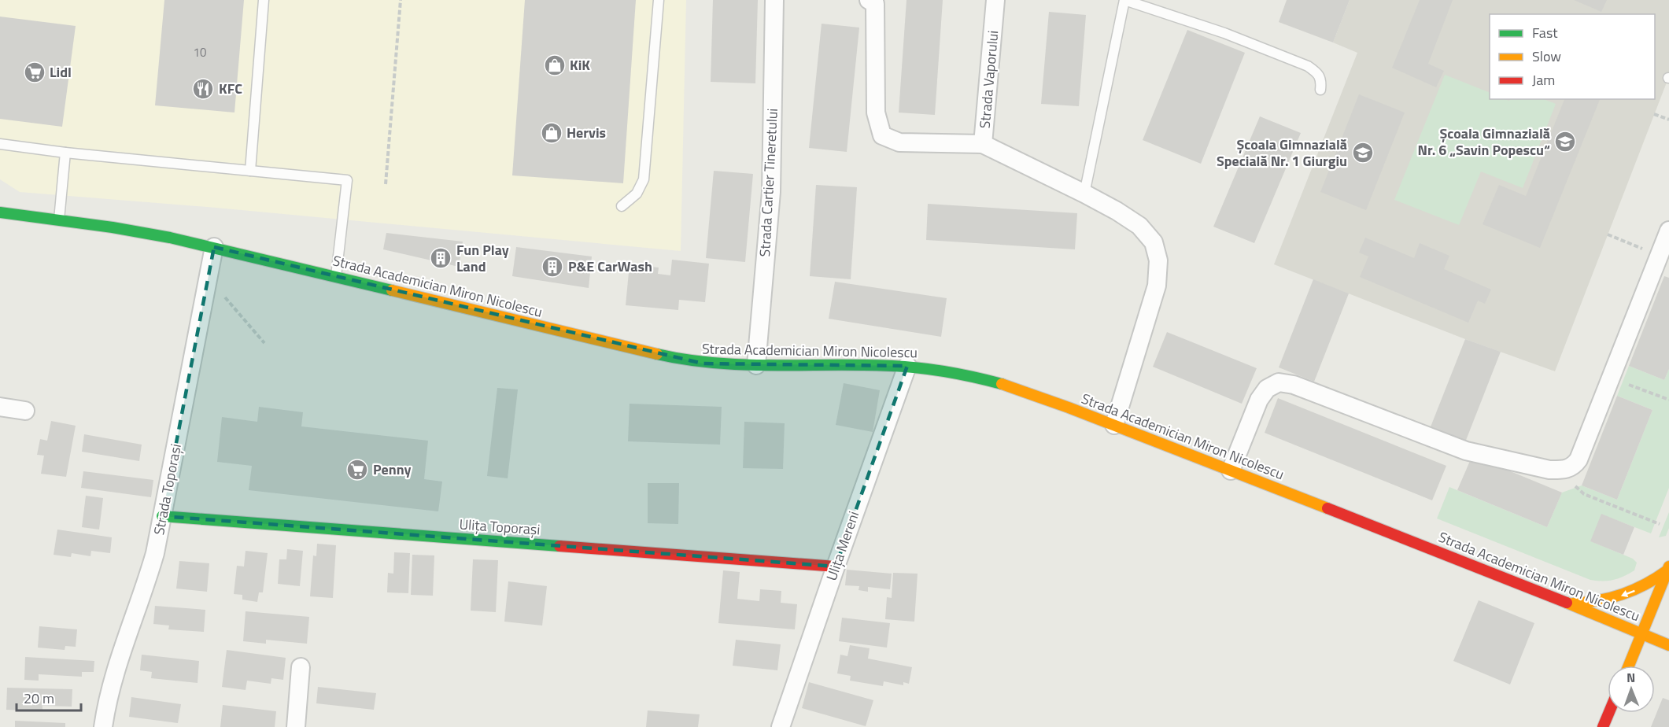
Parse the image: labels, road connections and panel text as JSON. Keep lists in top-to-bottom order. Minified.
{"streets":{"street":["Strada Vaporului","Strada Cartier Tineretului","Strada Academician Miron Nicolescu","Strada Toporași","Ulița Toporași","Ulița Mereni"]},"crossings":[["Strada Cartier Tineretului","Strada Academician Miron Nicolescu"],["Strada Academician Miron Nicolescu","Strada Toporași"],["Strada Academician Miron Nicolescu","Ulița Mereni"],["Strada Toporași","Ulița Toporași"],["Ulița Toporași","Ulița Mereni"]],"places":{"shop":["KiK","Hervis"],"supermarket":["Lidl","Penny"],"restaurant":["KFC"],"school or university":["Școala Gimnazială Nr. 6 „Savin Popescu“","Școala Gimnazială Specială Nr. 1 Giurgiu"],"building":["Fun Play Land","P&E CarWash"]},"house_numbers":["10"],"legend":["Fast","Slow","Jam"],"scale_bar":"20 m","north":"top"}
